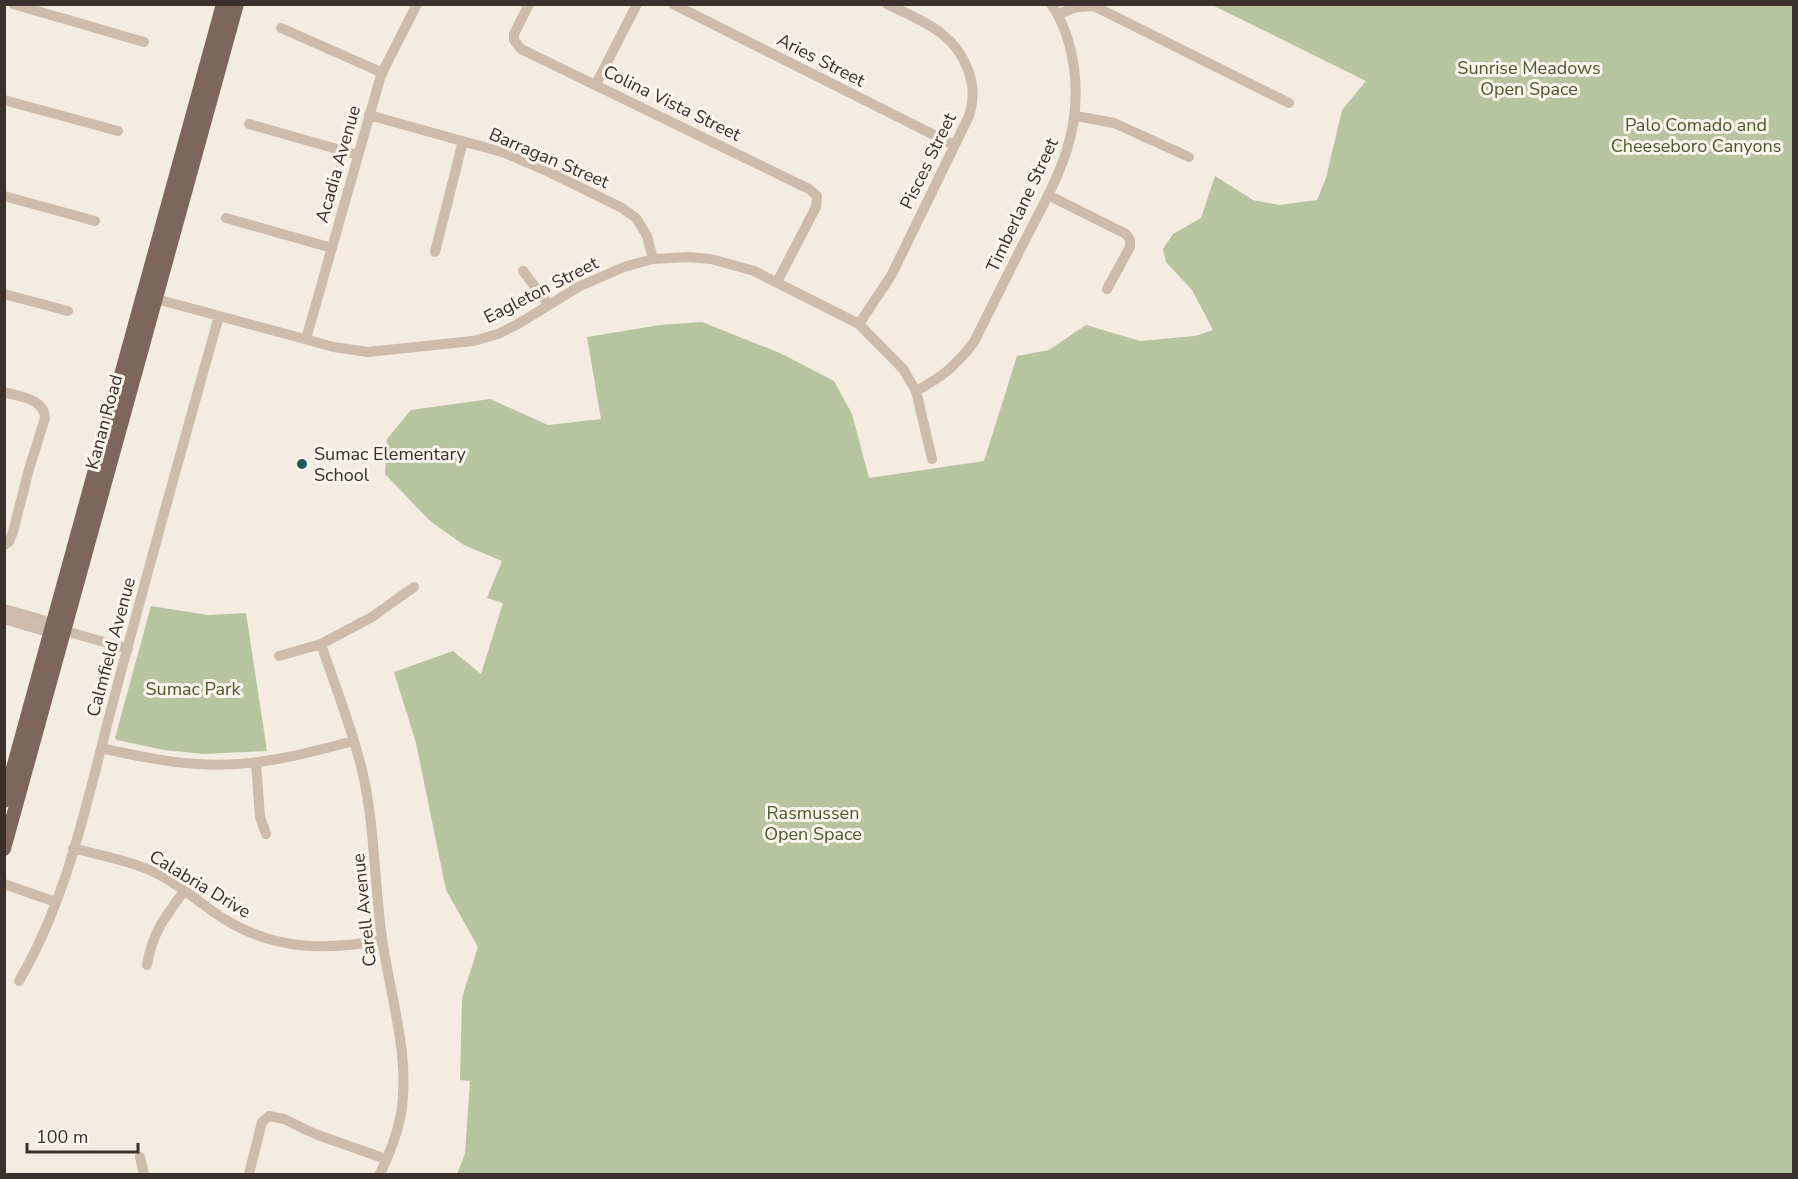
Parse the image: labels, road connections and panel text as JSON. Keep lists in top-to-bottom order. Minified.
{"streets":{"main road":["Kanan Road"],"street":["Aries Street","Colina Vista Street","Barragan Street","Pisces Street","Acadia Avenue","Timberlane Street","Eagleton Street","Calmfield Avenue","Calabria Drive","Carell Avenue"]},"crossings":[["Aries Street","Pisces Street"],["Colina Vista Street","Eagleton Street"],["Barragan Street","Acadia Avenue"],["Barragan Street","Eagleton Street"],["Pisces Street","Eagleton Street"],["Acadia Avenue","Eagleton Street"],["Timberlane Street","Eagleton Street"],["Eagleton Street","Kanan Road"],["Eagleton Street","Calmfield Avenue"],["Calmfield Avenue","Calabria Drive"],["Calabria Drive","Carell Avenue"]],"parks":["Sunrise Meadows Open Space","Palo Comado and Cheeseboro Canyons","Sumac Park","Rasmussen Open Space"],"places":["Sumac Elementary School"],"scale_bar":"100 m"}
